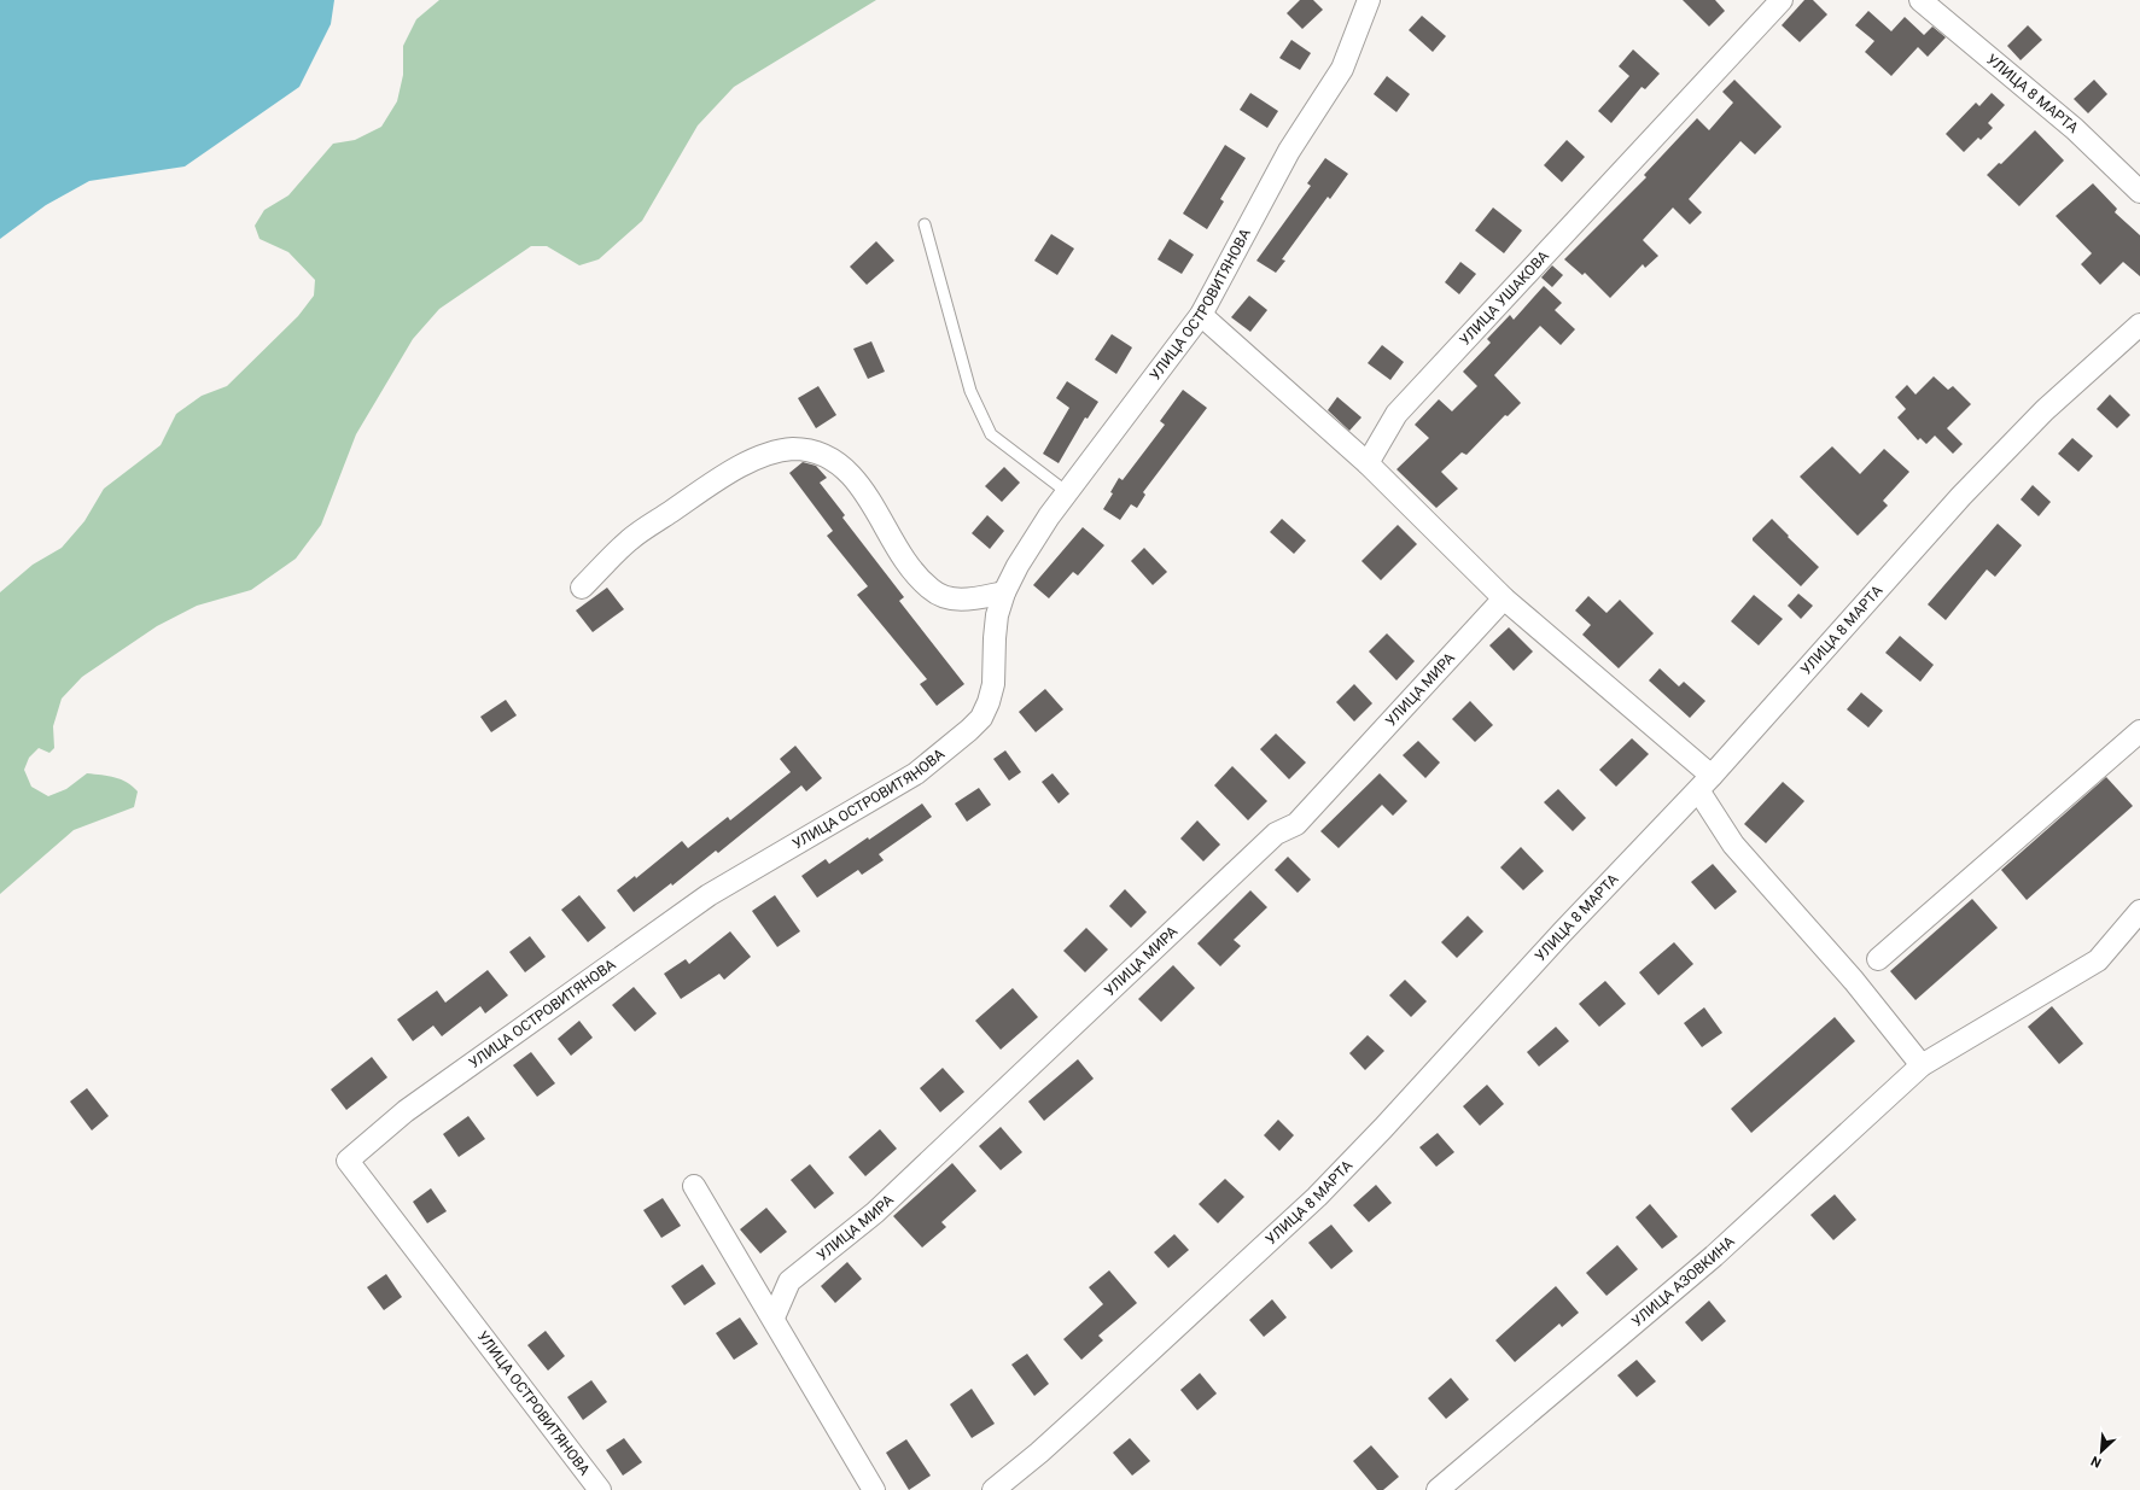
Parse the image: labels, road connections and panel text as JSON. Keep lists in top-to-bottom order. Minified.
{"streets":{"street":["УЛИЦА 8 МАРТА","УЛИЦА УШАКОВА","УЛИЦА ОСТРОВИТЯНОВА","УЛИЦА МИРА","УЛИЦА АЗОВКИНА"]},"north":"bottom left"}
